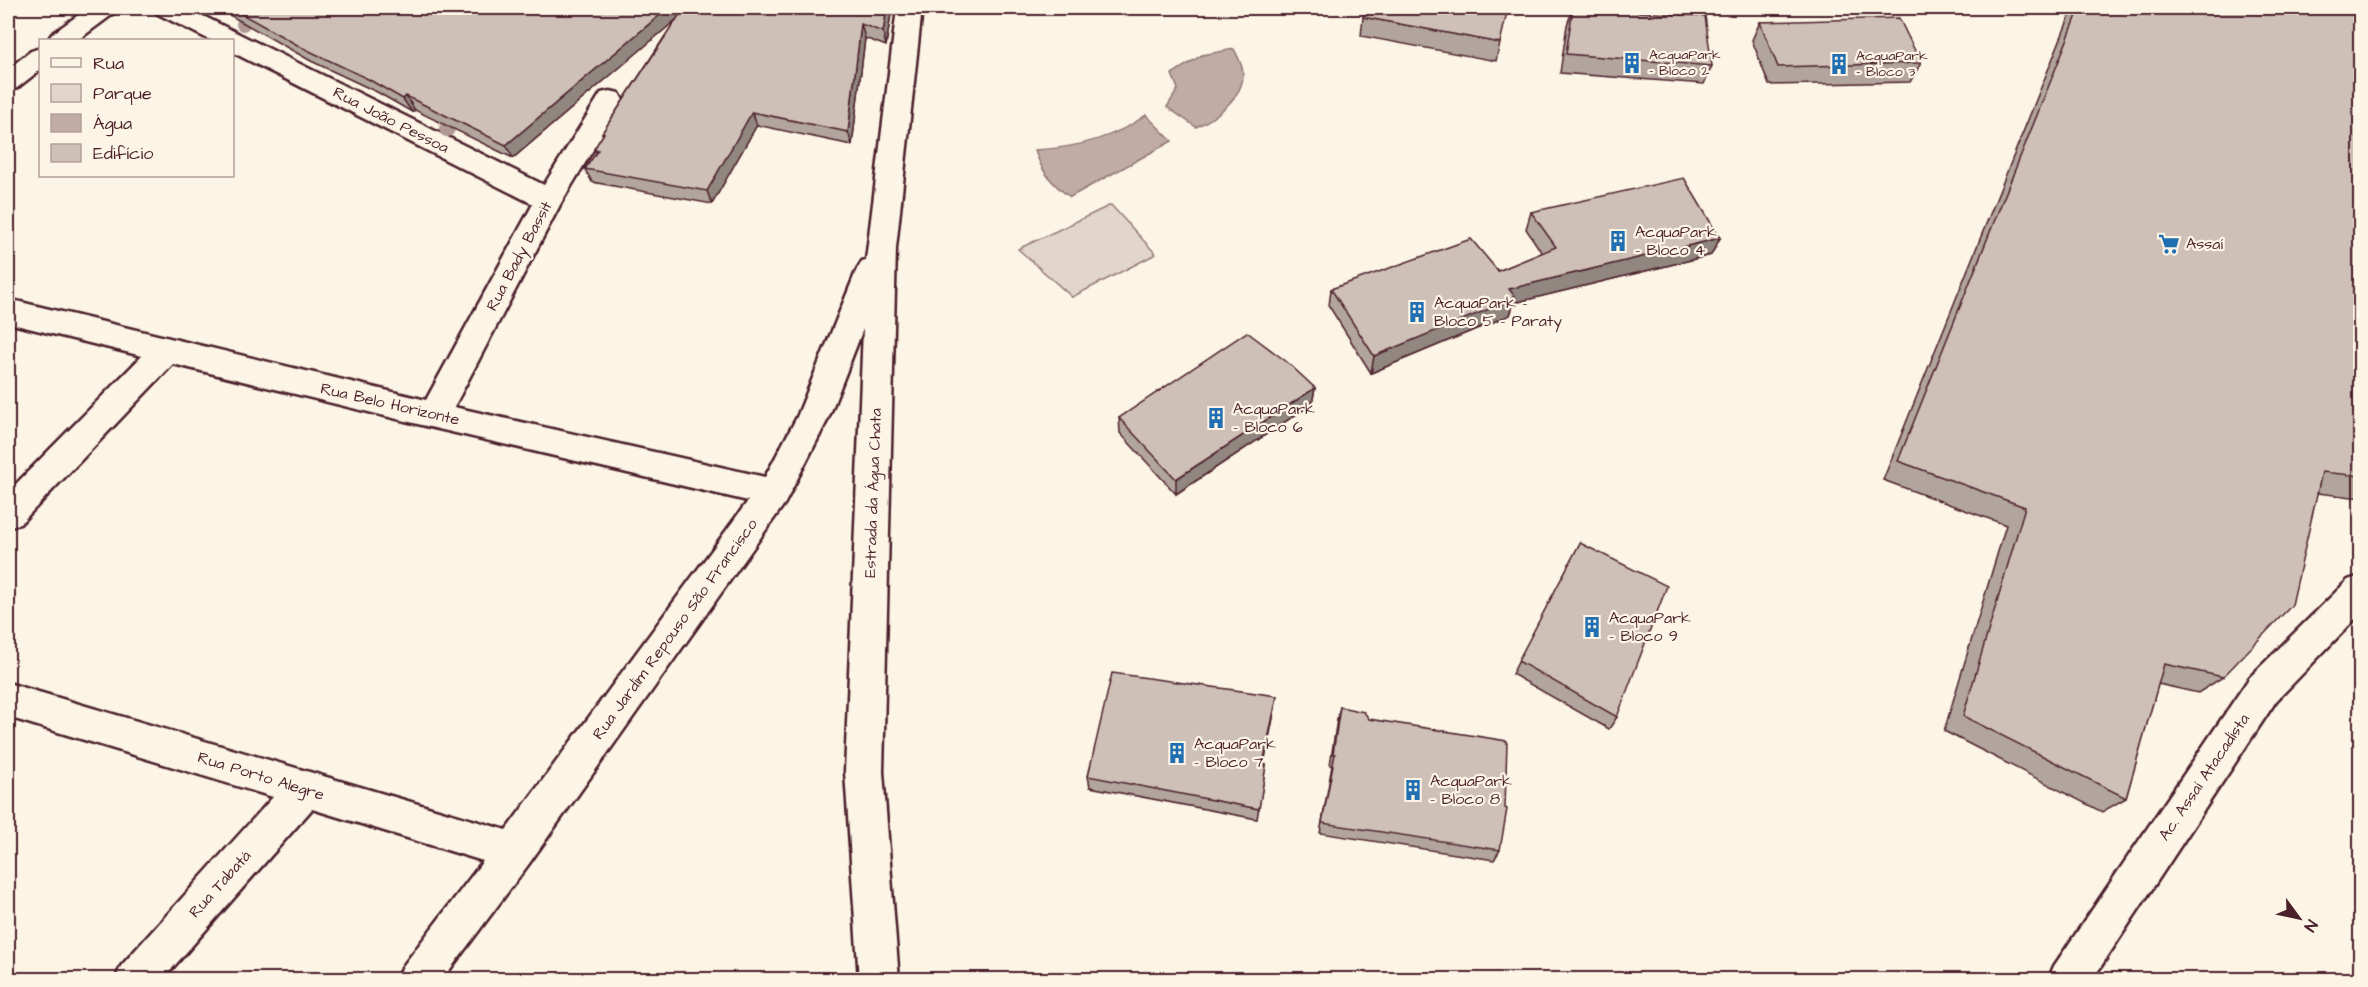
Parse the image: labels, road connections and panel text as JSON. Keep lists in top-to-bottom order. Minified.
{"streets":{"street":["Rua João Pessoa","Rua Bady Bassit","Rua Belo Horizonte","Estrada da Água Chata","Rua Jardim Repouso São Francisco","Rua Porto Alegre","Ac. Assaí Atacadista","Rua Tabatá"]},"crossings":[["Rua João Pessoa","Rua Bady Bassit"],["Rua Bady Bassit","Rua Belo Horizonte"],["Rua Belo Horizonte","Rua Jardim Repouso São Francisco"],["Estrada da Água Chata","Rua Jardim Repouso São Francisco"],["Rua Jardim Repouso São Francisco","Rua Porto Alegre"],["Rua Porto Alegre","Rua Tabatá"]],"places":{"building":["AcquaPark - Bloco 2","AcquaPark - Bloco 3","AcquaPark - Bloco 4","AcquaPark - Bloco 5 - Paraty","AcquaPark - Bloco 6","AcquaPark - Bloco 9","AcquaPark - Bloco 7","AcquaPark - Bloco 8"],"supermarket":["Assaí"]},"legend":["Rua","Parque","Água","Edifício"],"north":"bottom right"}
